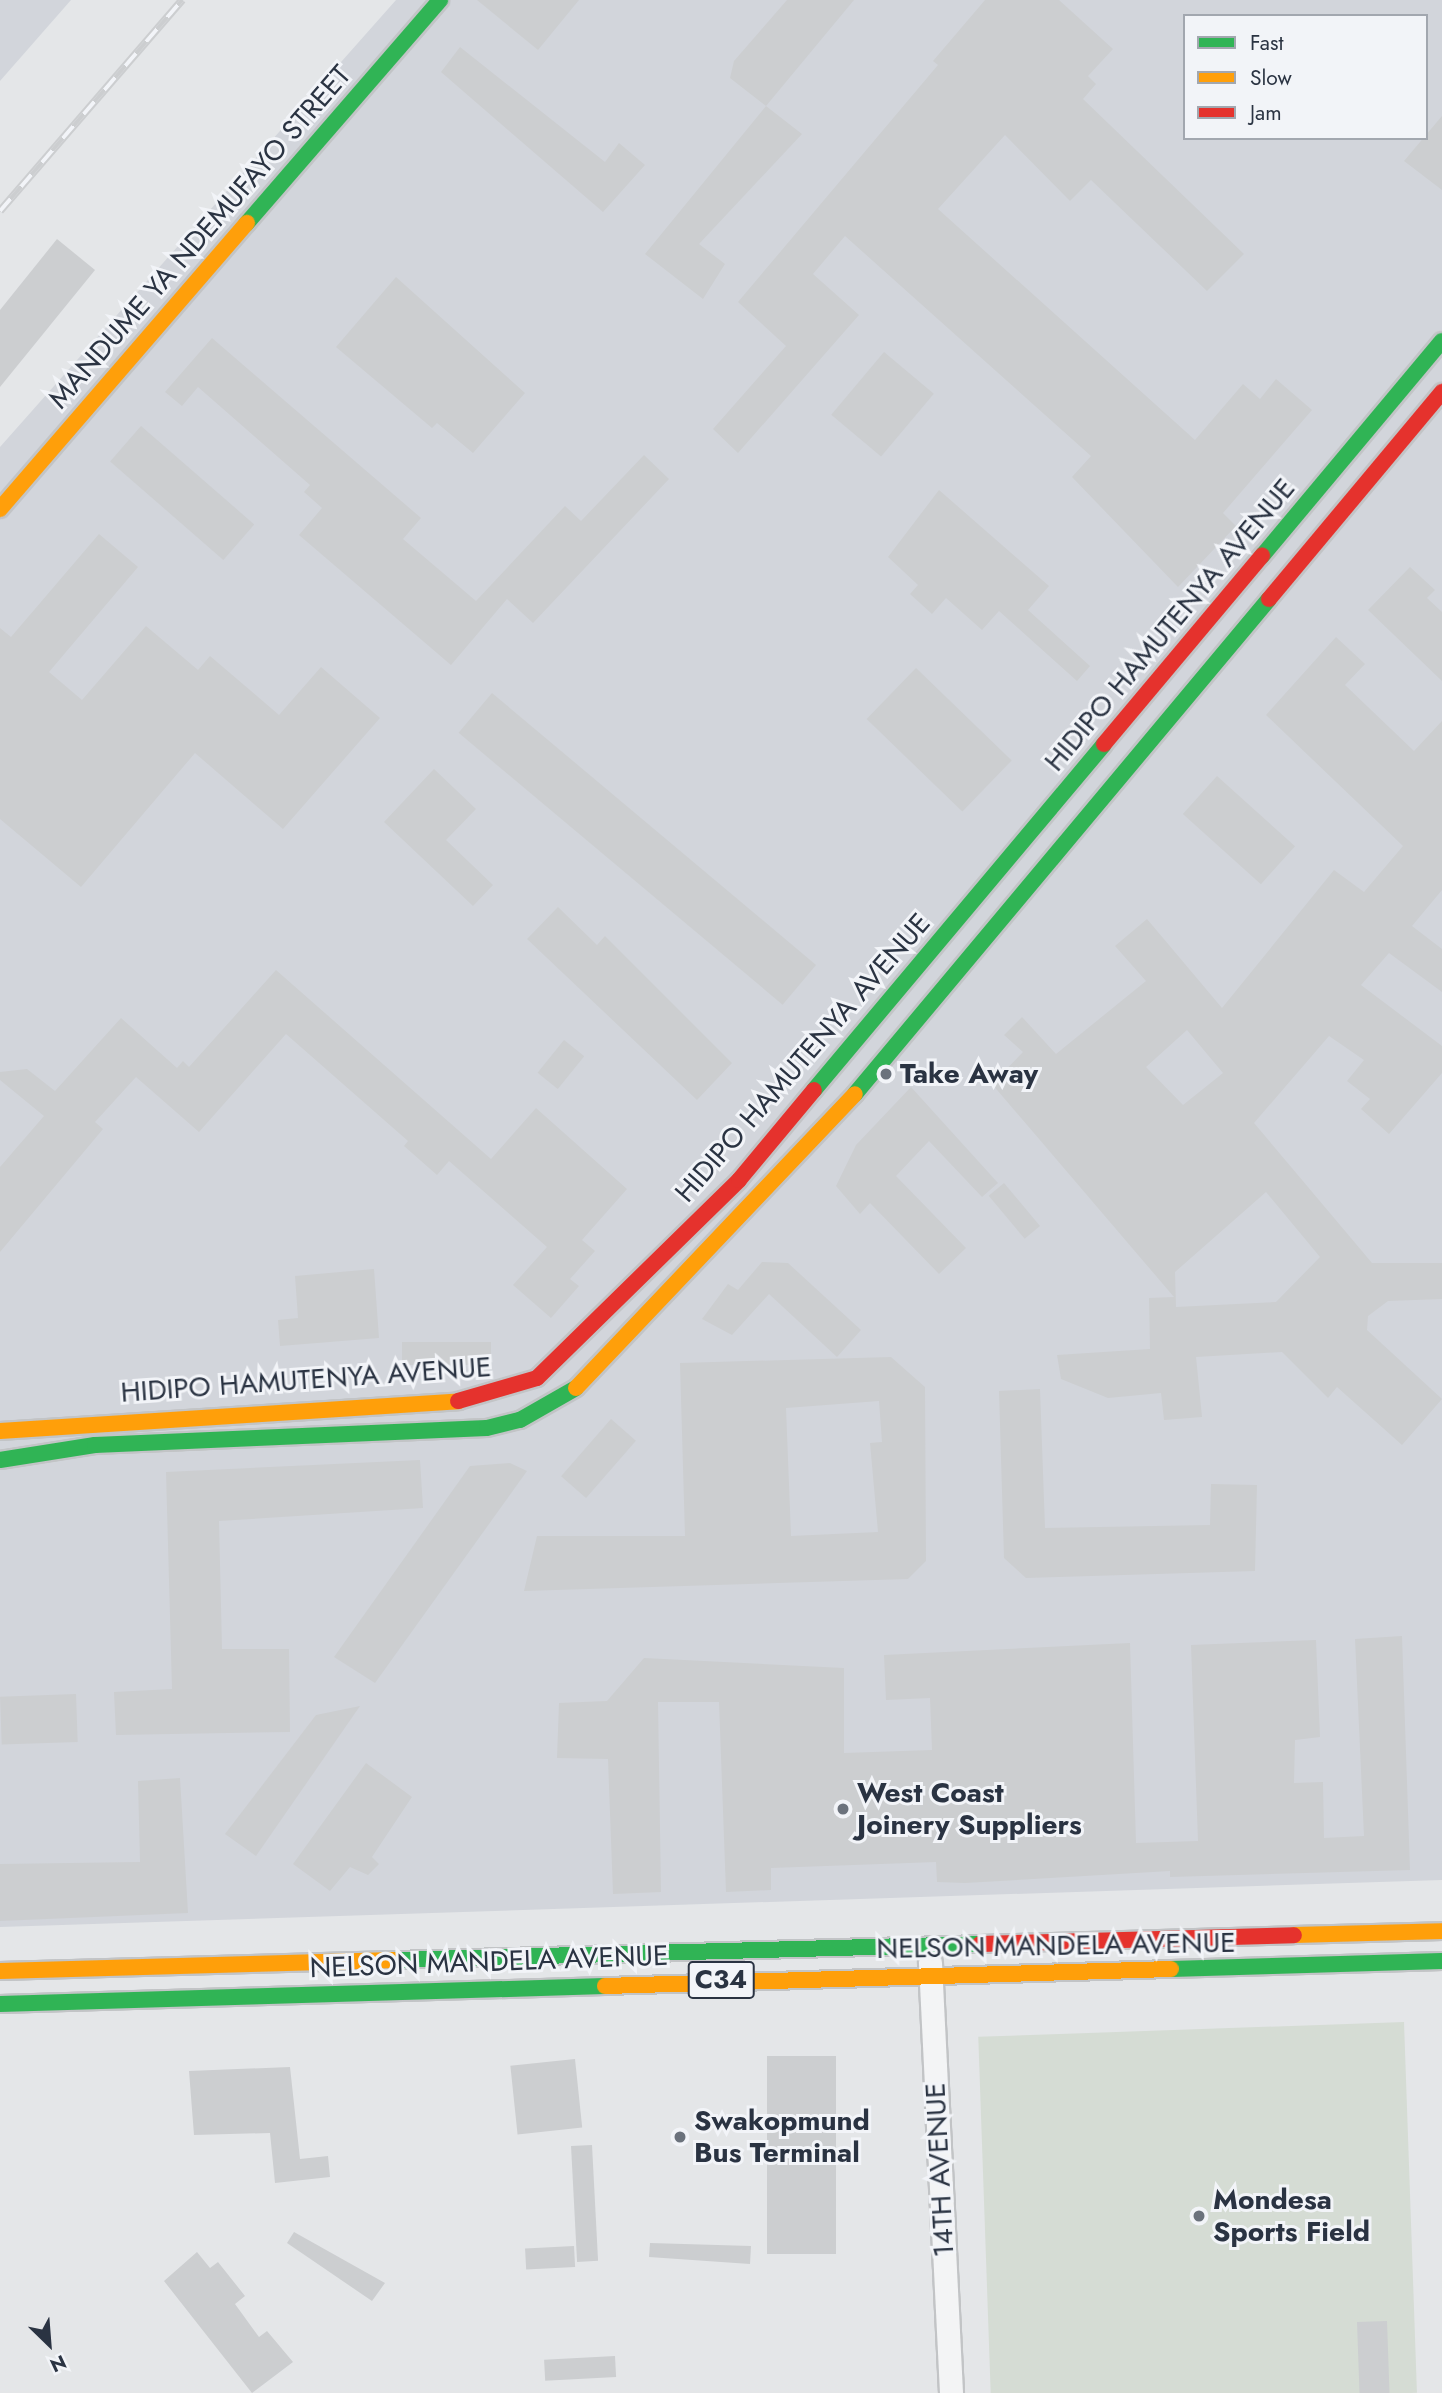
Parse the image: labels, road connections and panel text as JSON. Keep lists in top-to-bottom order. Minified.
{"streets":{"street":["MANDUME YA NDEMUFAYO STREET","HIDIPO HAMUTENYA AVENUE","NELSON MANDELA AVENUE","C34","14TH AVENUE"]},"crossings":[["NELSON MANDELA AVENUE","14TH AVENUE"]],"places":["Take Away","West Coast Joinery Suppliers","Swakopmund Bus Terminal","Mondesa Sports Field"],"legend":["Fast","Slow","Jam"],"north":"bottom right"}
